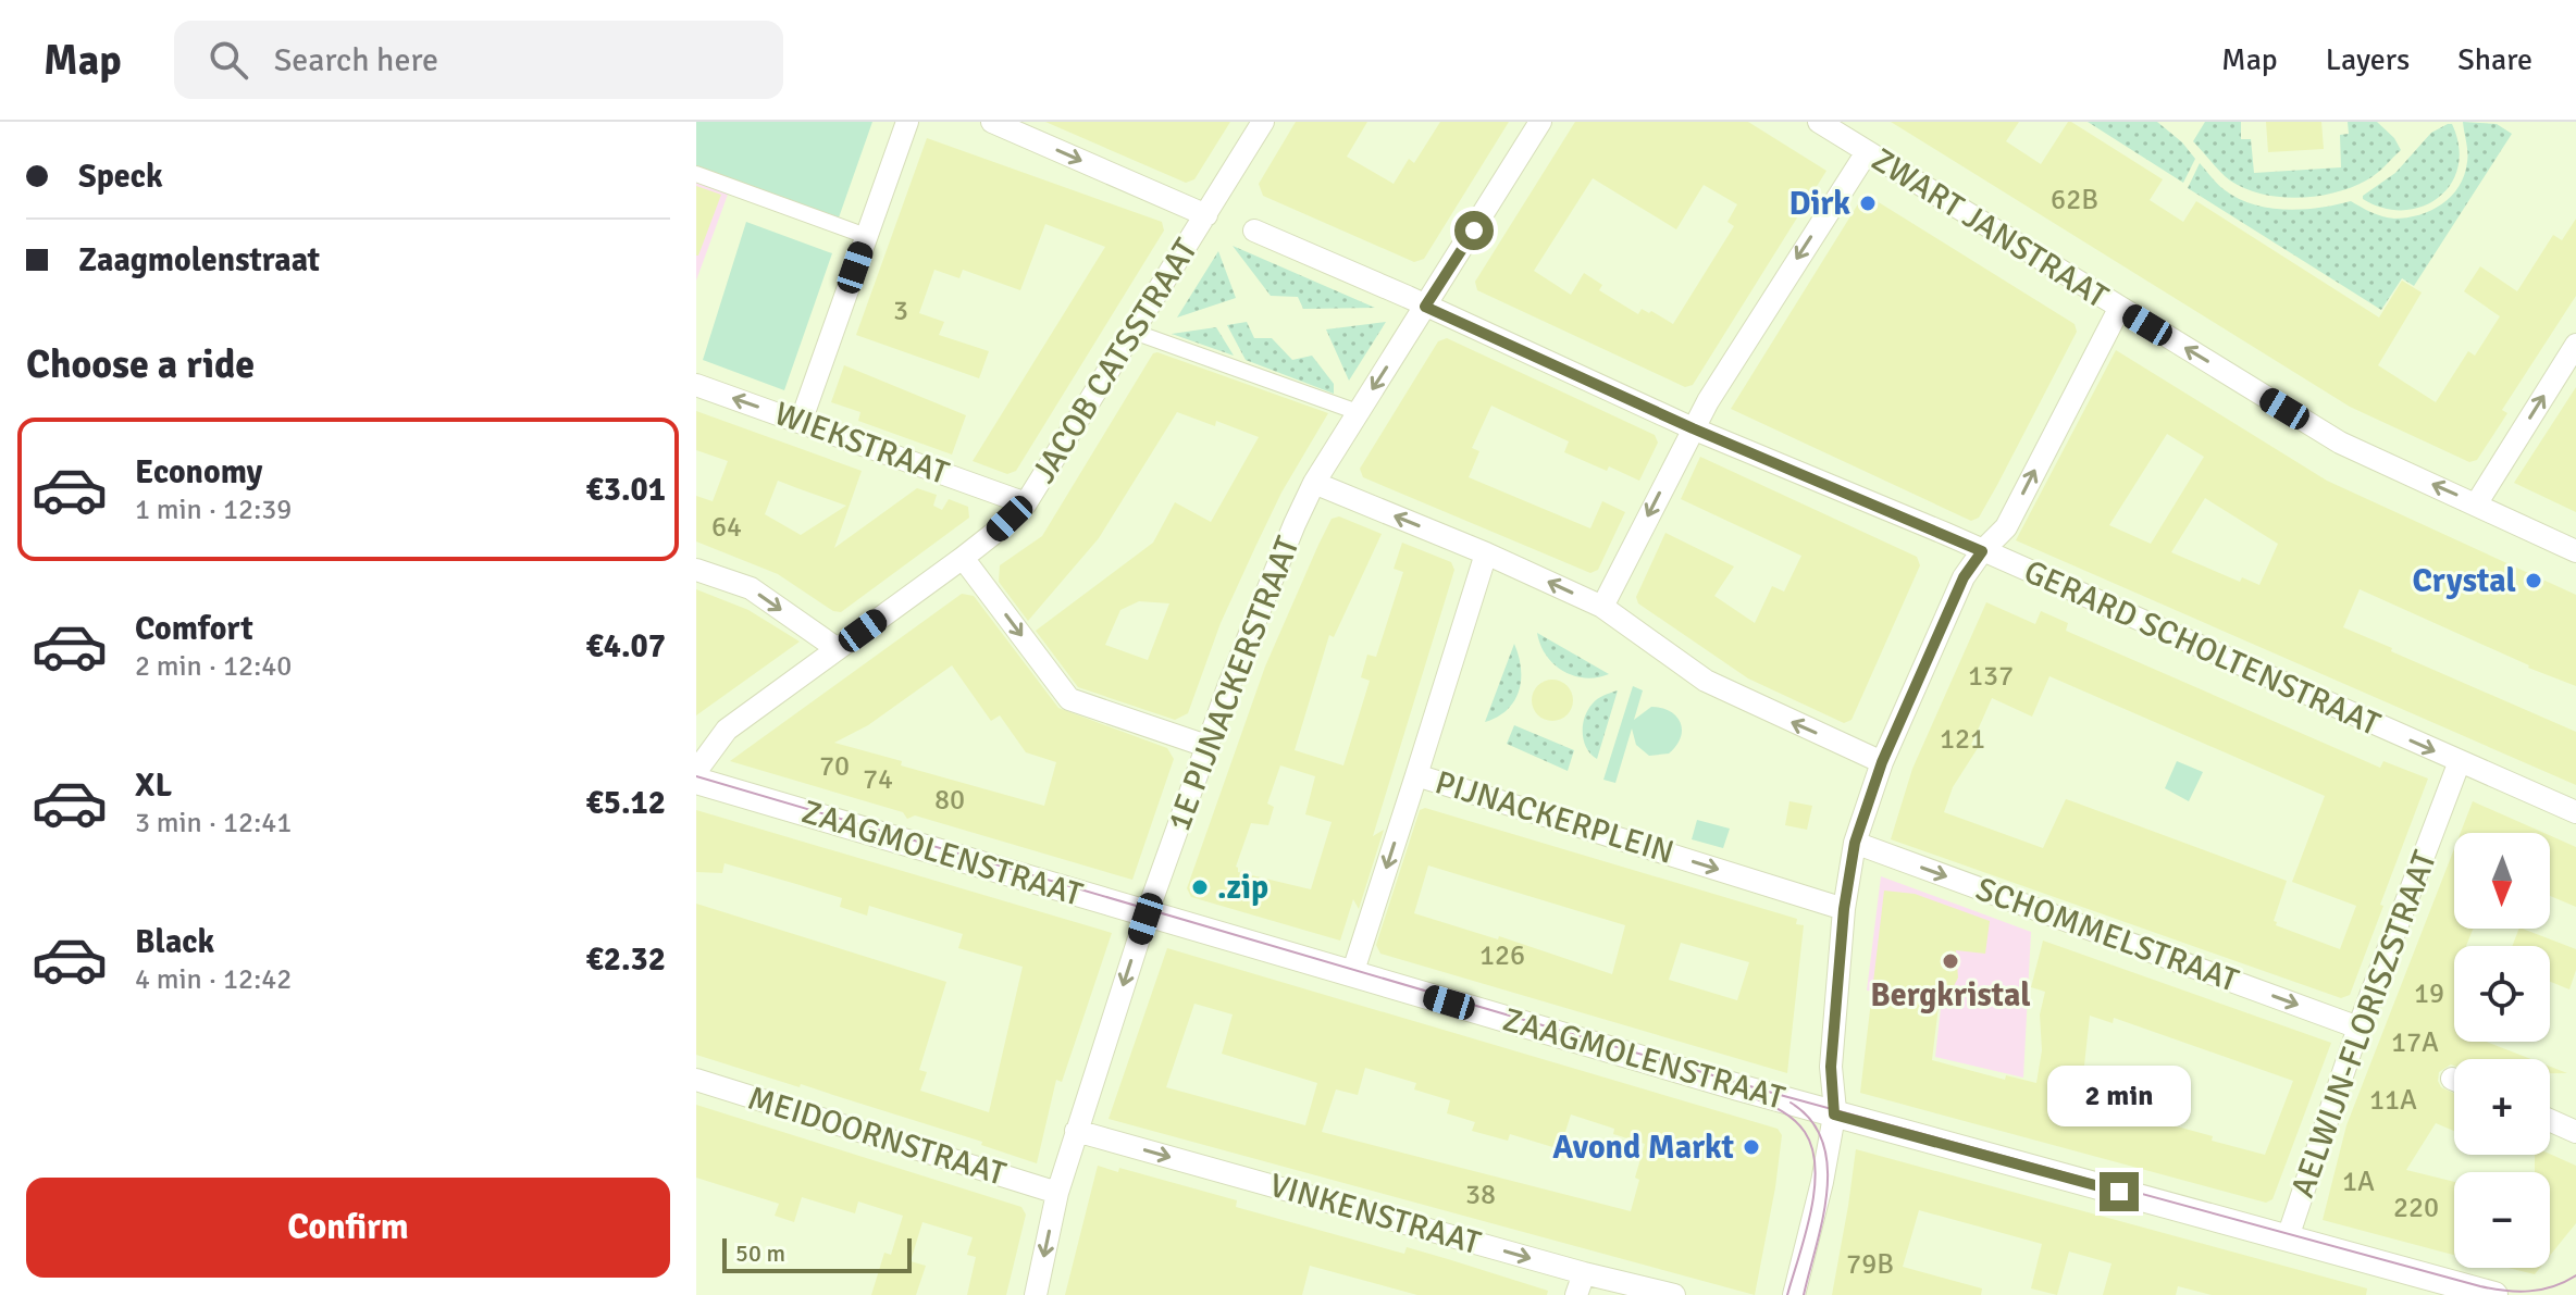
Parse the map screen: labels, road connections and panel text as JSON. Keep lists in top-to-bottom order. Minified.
{"streets":{"street":["ZWART JANSTRAAT","JACOB CATSSTRAAT","WIEKSTRAAT","GERARD SCHOLTENSTRAAT","1E PIJNACKERSTRAAT","PIJNACKERPLEIN","ZAAGMOLENSTRAAT","SCHOMMELSTRAAT","AELWIJN-FLORISZSTRAAT","MEIDOORNSTRAAT","VINKENSTRAAT"]},"crossings":[["JACOB CATSSTRAAT","WIEKSTRAAT"],["GERARD SCHOLTENSTRAAT","1E PIJNACKERSTRAAT"],["GERARD SCHOLTENSTRAAT","AELWIJN-FLORISZSTRAAT"],["1E PIJNACKERSTRAAT","ZAAGMOLENSTRAAT"],["1E PIJNACKERSTRAAT","MEIDOORNSTRAAT"],["1E PIJNACKERSTRAAT","VINKENSTRAAT"],["ZAAGMOLENSTRAAT","AELWIJN-FLORISZSTRAAT"],["SCHOMMELSTRAAT","AELWIJN-FLORISZSTRAAT"]],"one_way":["ZWART JANSTRAAT","GERARD SCHOLTENSTRAAT","1E PIJNACKERSTRAAT","SCHOMMELSTRAAT","VINKENSTRAAT"],"places":["Dirk","Crystal",".zip","Bergkristal","Avond Markt"],"house_numbers":["62B","3","64","137","121","70","74","80","126","19","17A","11A","1A","38","220","79B"],"scale_bar":"50 m","north":"bottom","page":{"header":"Map","search":"Search here","nav":["Map","Layers","Share"],"banner":["Speck","Zaagmolenstraat"],"heading":"Choose a ride","list":[{"name":"Economy","note":"1 min · 12:39","value":"€3.01"},{"name":"Comfort","note":"2 min · 12:40","value":"€4.07"},{"name":"XL","note":"3 min · 12:41","value":"€5.12"},{"name":"Black","note":"4 min · 12:42","value":"€2.32"}],"map_buttons":["+","−"],"bubble":"2 min","buttons":"Confirm","scale":"50 m"}}
